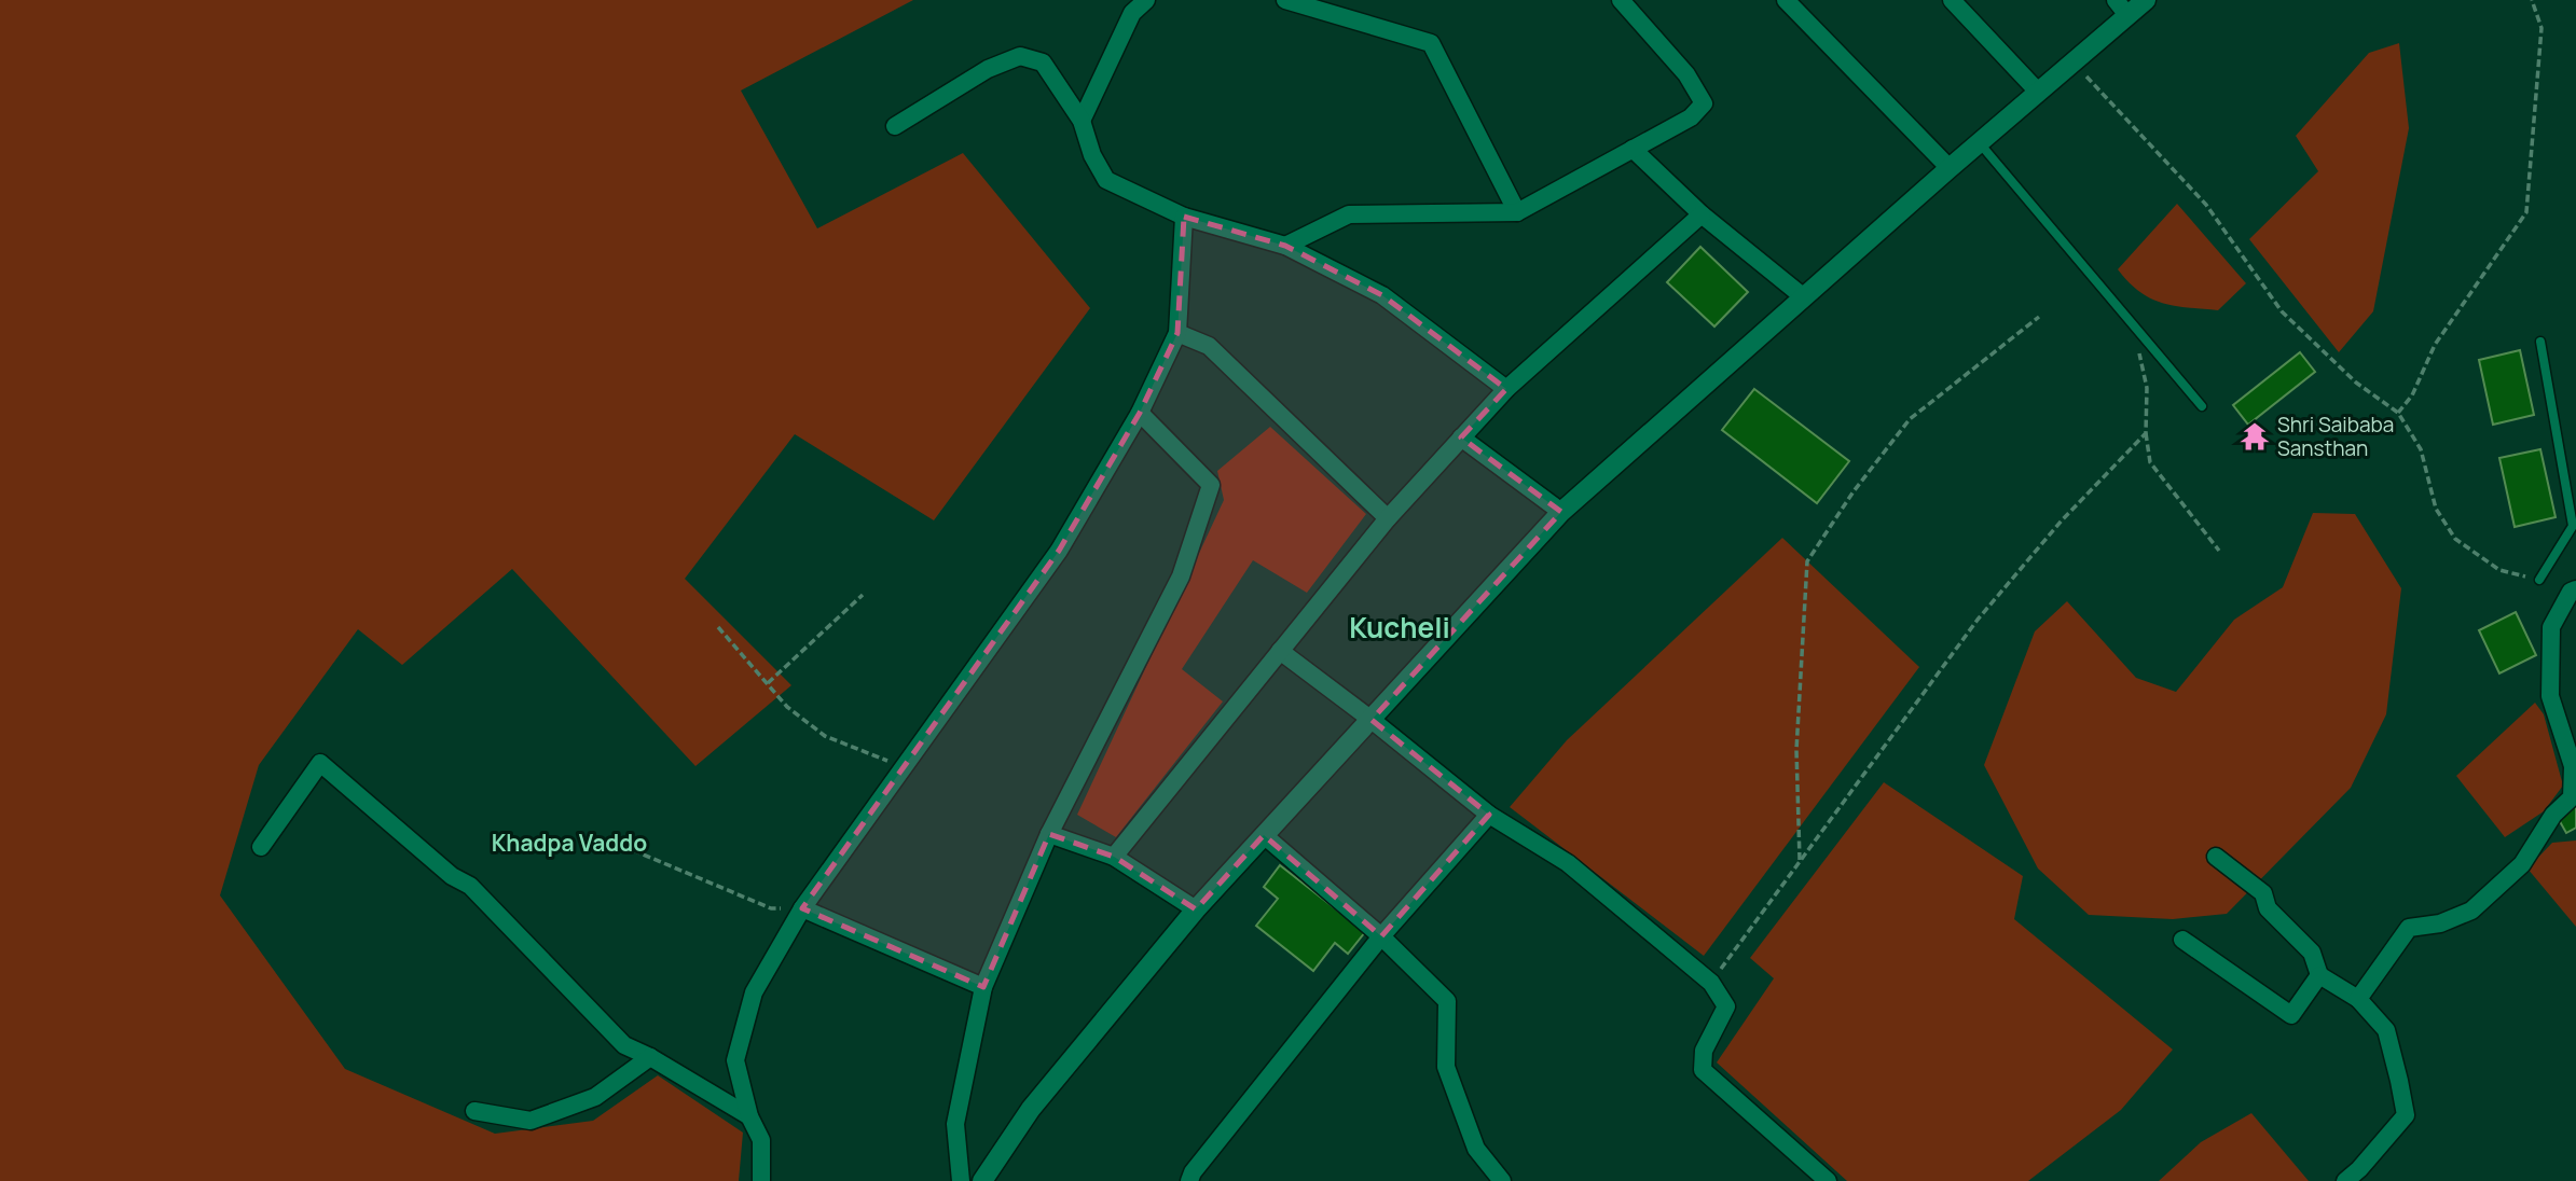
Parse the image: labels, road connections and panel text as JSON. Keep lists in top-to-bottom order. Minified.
{"districts":["Kucheli","Khadpa Vaddo"],"places":{"temple":["Shri Saibaba Sansthan"]}}
